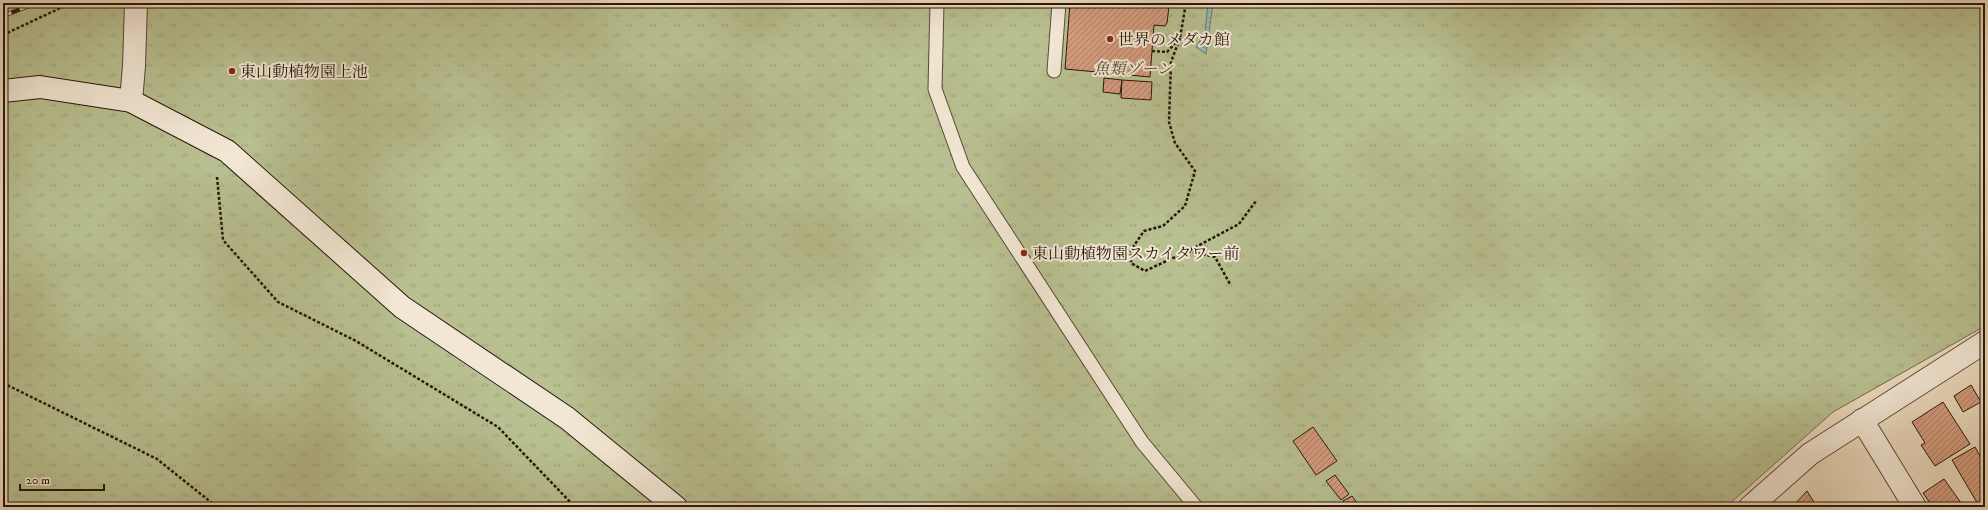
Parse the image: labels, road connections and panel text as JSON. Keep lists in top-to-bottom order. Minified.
{"parks":["魚類ゾーン"],"places":["世界のメダカ館","東山動植物園上池","東山動植物園スカイタワー前"],"scale_bar":"20 m"}
